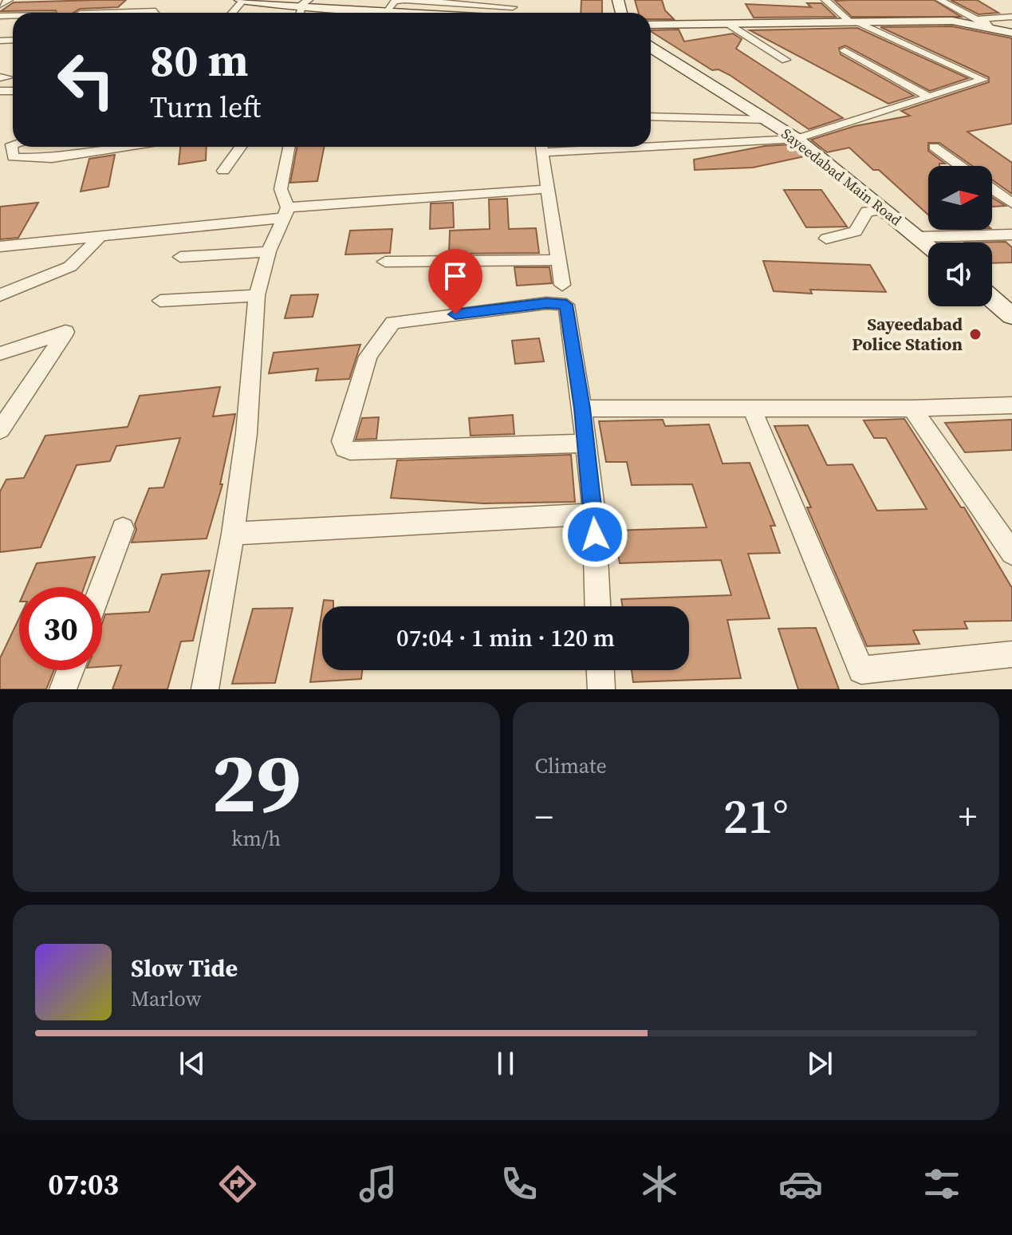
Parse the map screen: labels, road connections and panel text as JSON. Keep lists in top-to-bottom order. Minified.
{"streets":{"street":["Sayeedabad Main Road"]},"places":["Sayeedabad Police Station"],"north":"right","page":{"turn":["80 m","Turn left"],"limit":"30","trip":"07:04 · 1 min · 120 m","tile":[["29","km/h"],"Climate"],"heat":["−","21°","+"],"song":["Slow Tide","Marlow"],"tabs":"07:03"}}
